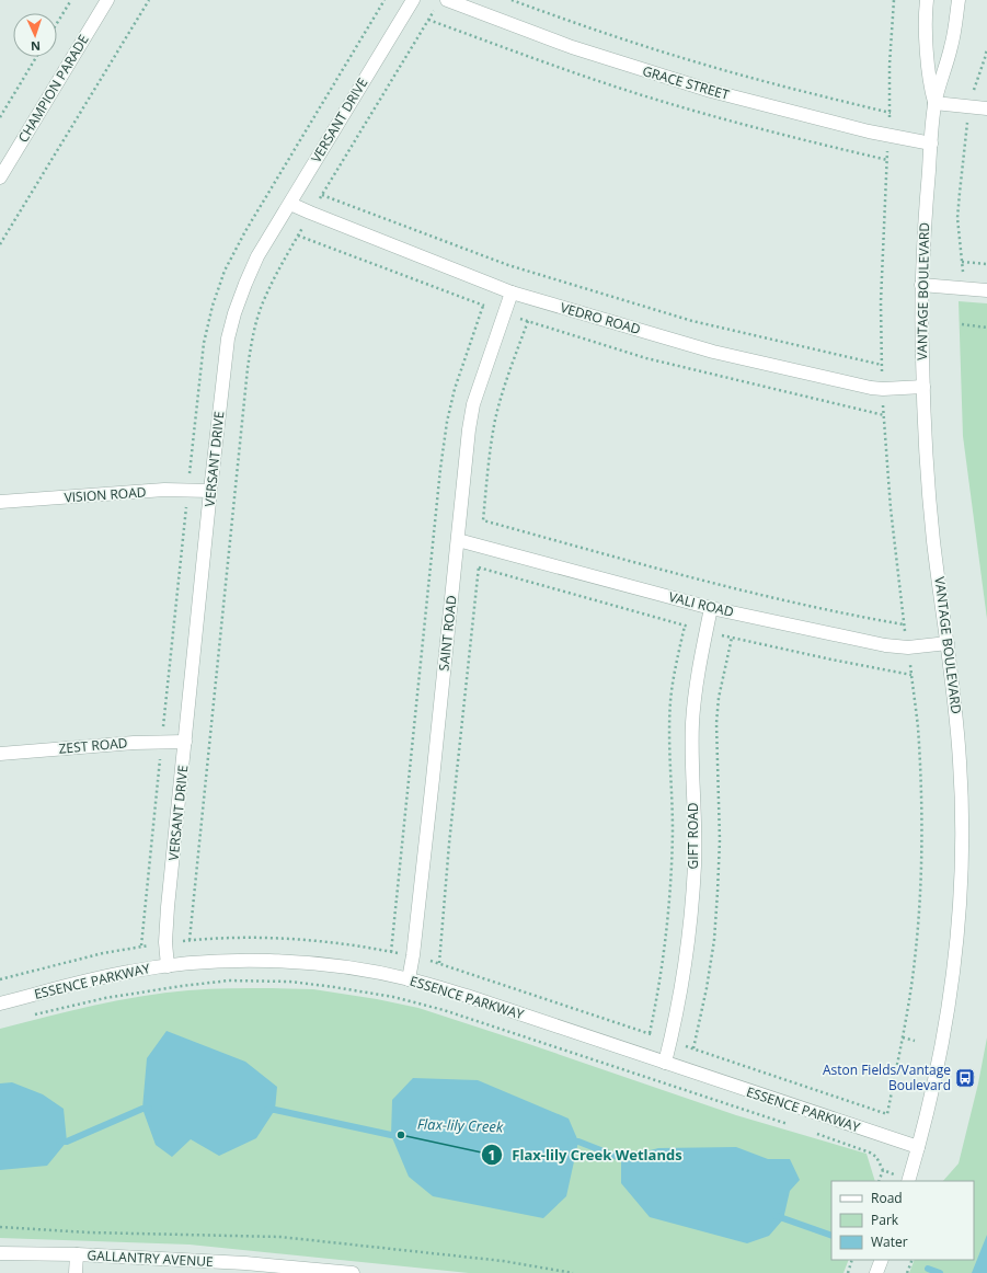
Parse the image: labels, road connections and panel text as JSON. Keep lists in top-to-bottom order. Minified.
{"streets":{"street":["GRACE STREET","CHAMPION PARADE","VERSANT DRIVE","VANTAGE BOULEVARD","VEDRO ROAD","VISION ROAD","VALI ROAD","SAINT ROAD","ZEST ROAD","GIFT ROAD","ESSENCE PARKWAY","GALLANTRY AVENUE"]},"crossings":[["GRACE STREET","VANTAGE BOULEVARD"],["VERSANT DRIVE","VEDRO ROAD"],["VERSANT DRIVE","VISION ROAD"],["VERSANT DRIVE","ZEST ROAD"],["VERSANT DRIVE","ESSENCE PARKWAY"],["VANTAGE BOULEVARD","VEDRO ROAD"],["VANTAGE BOULEVARD","VALI ROAD"],["VANTAGE BOULEVARD","ESSENCE PARKWAY"],["VEDRO ROAD","SAINT ROAD"],["VALI ROAD","SAINT ROAD"],["VALI ROAD","GIFT ROAD"],["SAINT ROAD","ESSENCE PARKWAY"],["GIFT ROAD","ESSENCE PARKWAY"]],"water":["Flax-lily Creek"],"places":{"bus stop":["Aston Fields/Vantage Boulevard"],"other":["Flax-lily Creek Wetlands"]},"legend":["Road","Park","Water"],"north":"bottom"}
